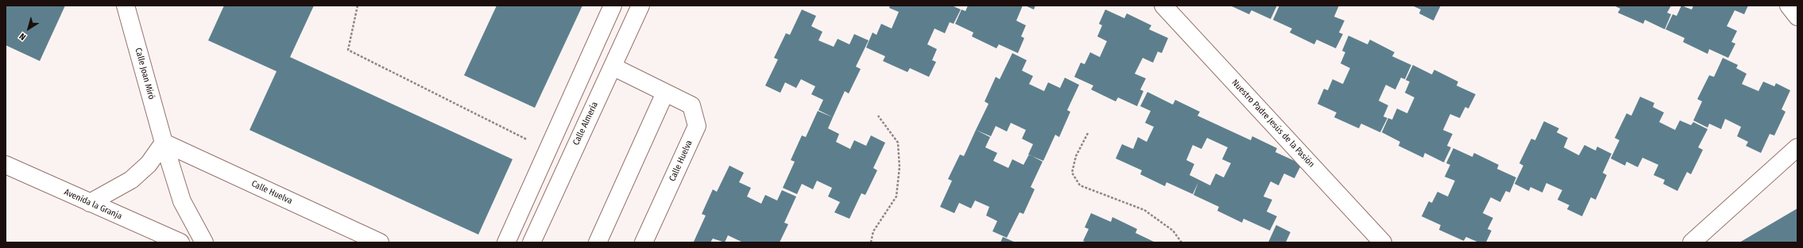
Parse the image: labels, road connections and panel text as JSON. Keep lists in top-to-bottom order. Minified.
{"streets":{"street":["Calle Joan Miró","Calle Almería","Nuestro Padre Jesús de la Pasión","Calle Huelva","Avenida la Granja"]},"crossings":[["Calle Joan Miró","Calle Huelva"],["Calle Almería","Calle Huelva"]],"north":"bottom left"}
